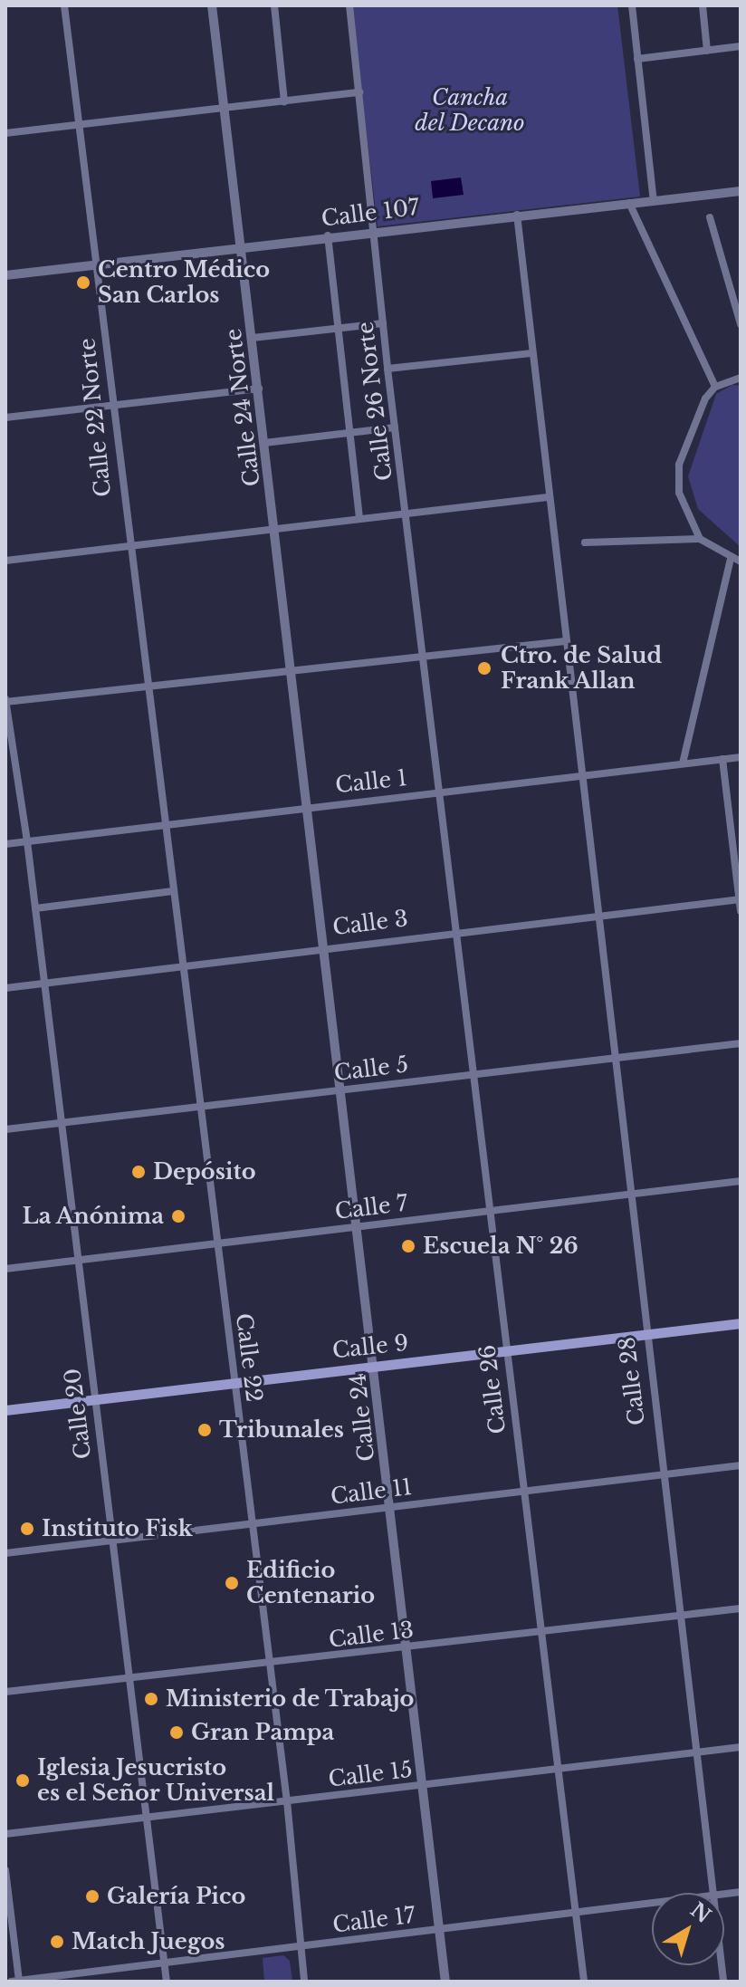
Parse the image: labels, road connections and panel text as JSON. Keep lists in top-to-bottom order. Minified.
{"streets":{"main road":["Calle 9"],"street":["Calle 107","Calle 26 Norte","Calle 24 Norte","Calle 22 Norte","Calle 1","Calle 3","Calle 5","Calle 7","Calle 22","Calle 28","Calle 26","Calle 20","Calle 24","Calle 11","Calle 13","Calle 15","Calle 17"]},"crossings":[["Calle 107","Calle 26 Norte"],["Calle 107","Calle 24 Norte"],["Calle 107","Calle 22 Norte"],["Calle 107","Calle 28"],["Calle 26 Norte","Calle 1"],["Calle 26 Norte","Calle 26"],["Calle 24 Norte","Calle 1"],["Calle 24 Norte","Calle 24"],["Calle 22 Norte","Calle 1"],["Calle 22 Norte","Calle 22"],["Calle 1","Calle 22"],["Calle 1","Calle 28"],["Calle 1","Calle 26"],["Calle 1","Calle 20"],["Calle 1","Calle 24"],["Calle 3","Calle 22"],["Calle 3","Calle 28"],["Calle 3","Calle 26"],["Calle 3","Calle 20"],["Calle 3","Calle 24"],["Calle 5","Calle 22"],["Calle 5","Calle 28"],["Calle 5","Calle 26"],["Calle 5","Calle 20"],["Calle 5","Calle 24"],["Calle 7","Calle 22"],["Calle 7","Calle 28"],["Calle 7","Calle 26"],["Calle 7","Calle 20"],["Calle 7","Calle 24"],["Calle 9","Calle 22"],["Calle 9","Calle 28"],["Calle 9","Calle 26"],["Calle 9","Calle 20"],["Calle 9","Calle 24"],["Calle 22","Calle 11"],["Calle 22","Calle 13"],["Calle 22","Calle 15"],["Calle 22","Calle 17"],["Calle 28","Calle 11"],["Calle 28","Calle 13"],["Calle 28","Calle 15"],["Calle 26","Calle 11"],["Calle 26","Calle 13"],["Calle 26","Calle 15"],["Calle 26","Calle 17"],["Calle 20","Calle 11"],["Calle 20","Calle 13"],["Calle 20","Calle 15"],["Calle 20","Calle 17"],["Calle 24","Calle 11"],["Calle 24","Calle 13"],["Calle 24","Calle 15"],["Calle 24","Calle 17"]],"parks":["Cancha del Decano"],"places":["Centro Médico San Carlos","Ctro. de Salud Frank Allan","Depósito","La Anónima","Escuela N° 26","Tribunales","Instituto Fisk","Edificio Centenario","Ministerio de Trabajo","Gran Pampa","Iglesia Jesucristo es el Señor Universal","Galería Pico","Match Juegos"],"north":"top right"}
